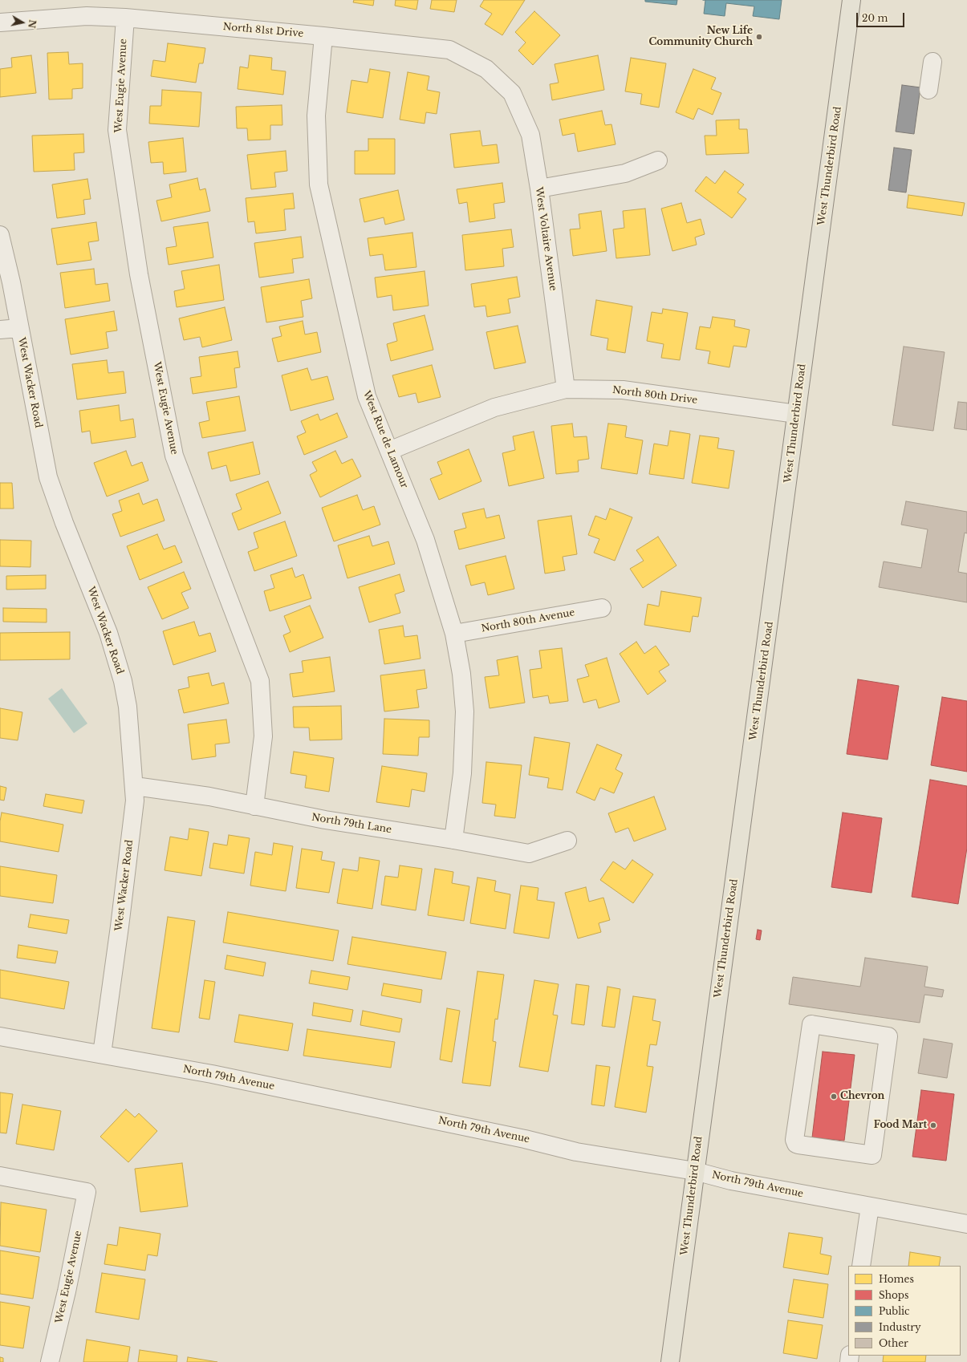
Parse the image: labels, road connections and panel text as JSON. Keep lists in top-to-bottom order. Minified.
{"streets":{"main road":["West Thunderbird Road"],"street":["North 81st Drive","West Eugie Avenue","West Voltaire Avenue","West Wacker Road","North 80th Drive","West Rue de Lamour","North 80th Avenue","North 79th Lane","North 79th Avenue"]},"crossings":[["North 81st Drive","West Eugie Avenue"],["North 81st Drive","West Voltaire Avenue"],["North 81st Drive","West Rue de Lamour"],["West Eugie Avenue","North 79th Lane"],["West Thunderbird Road","North 80th Drive"],["West Thunderbird Road","North 79th Avenue"],["West Voltaire Avenue","North 80th Drive"],["West Wacker Road","North 79th Lane"],["West Wacker Road","North 79th Avenue"],["North 80th Drive","West Rue de Lamour"],["West Rue de Lamour","North 80th Avenue"],["West Rue de Lamour","North 79th Lane"]],"places":["New Life Community Church","Chevron","Food Mart"],"legend":["Homes","Shops","Public","Industry","Other"],"scale_bar":"20 m","north":"right"}
